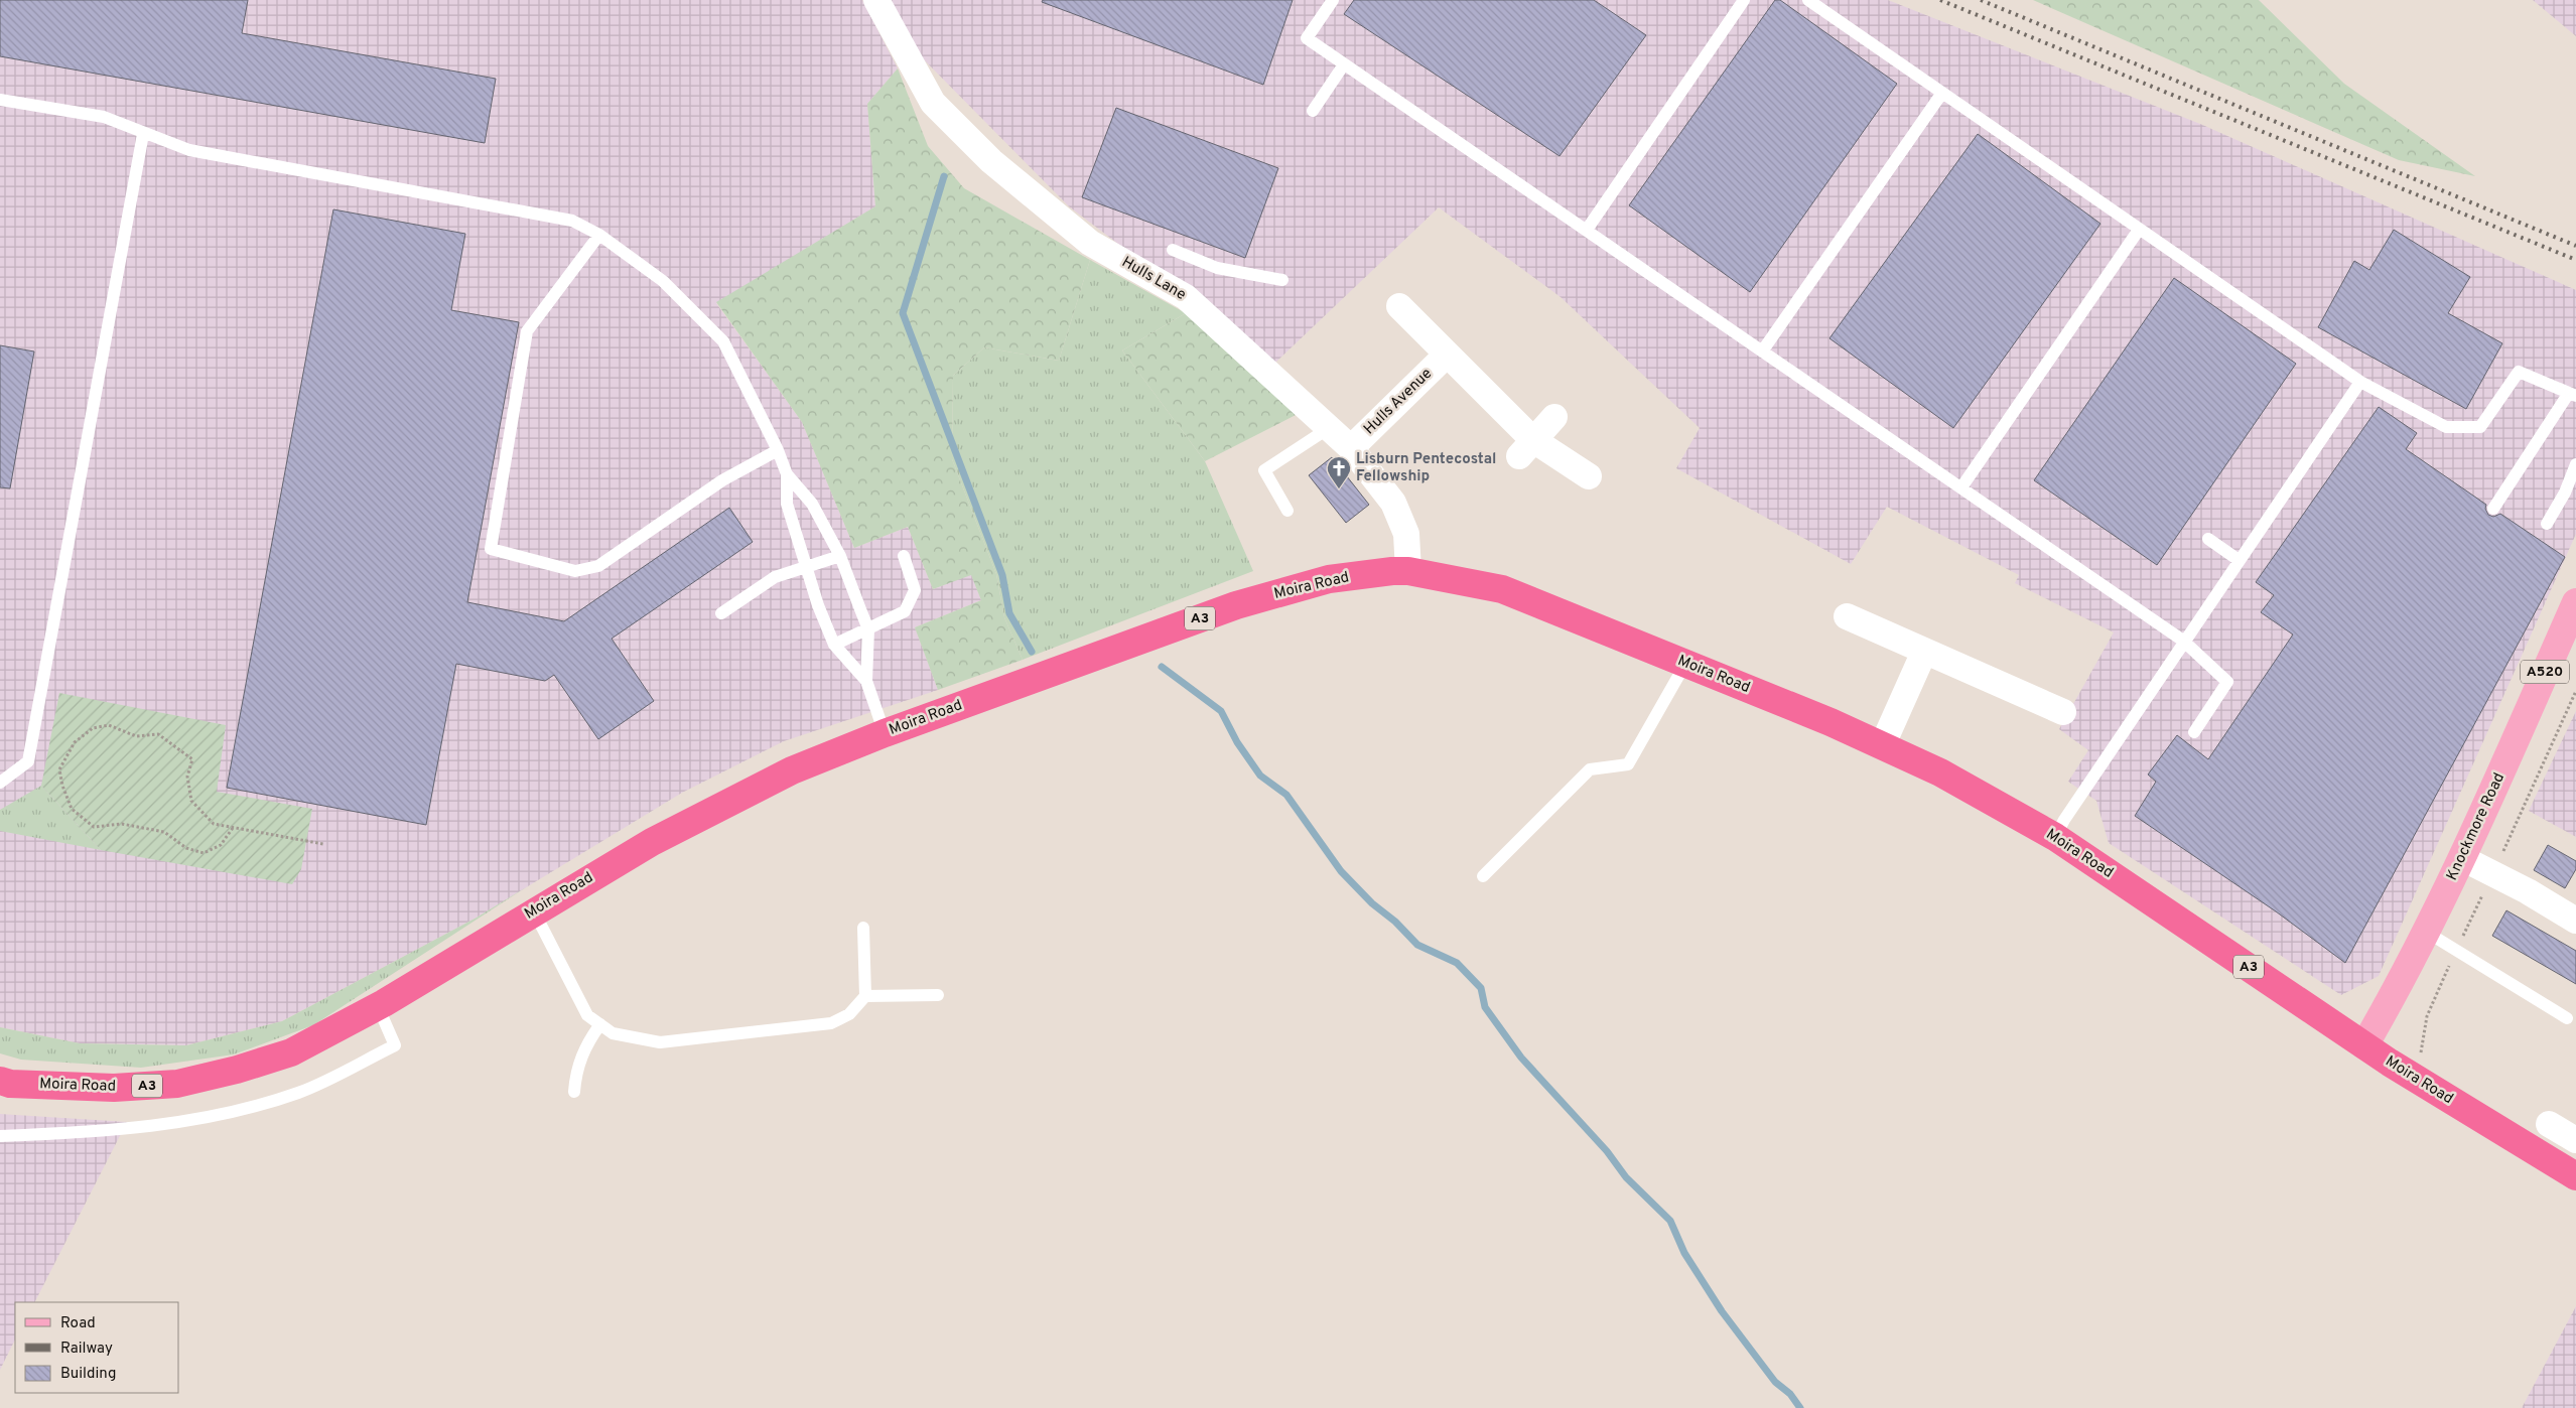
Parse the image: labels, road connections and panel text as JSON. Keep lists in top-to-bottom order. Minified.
{"streets":{"highway":["Moira Road","A3"],"main road":["A520","Knockmore Road"],"street":["Hulls Lane","Hulls Avenue"]},"crossings":[["Hulls Lane","Hulls Avenue"],["Hulls Lane","Moira Road"],["Moira Road","Knockmore Road"]],"places":{"church":["Lisburn Pentecostal Fellowship"]},"legend":["Road","Railway","Building"]}
